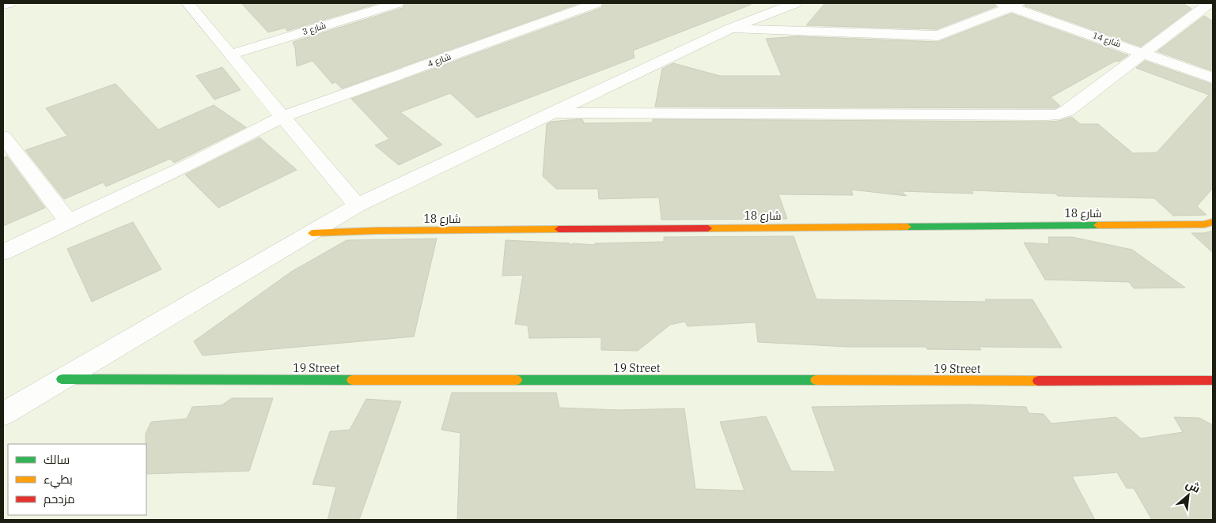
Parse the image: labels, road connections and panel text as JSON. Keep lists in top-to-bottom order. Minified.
{"streets":{"street":["شارع 3","شارع 14","شارع 4","شارع 18","19 Street"]},"legend":["سالك","بطيء","مزدحم"],"north":"top right"}
